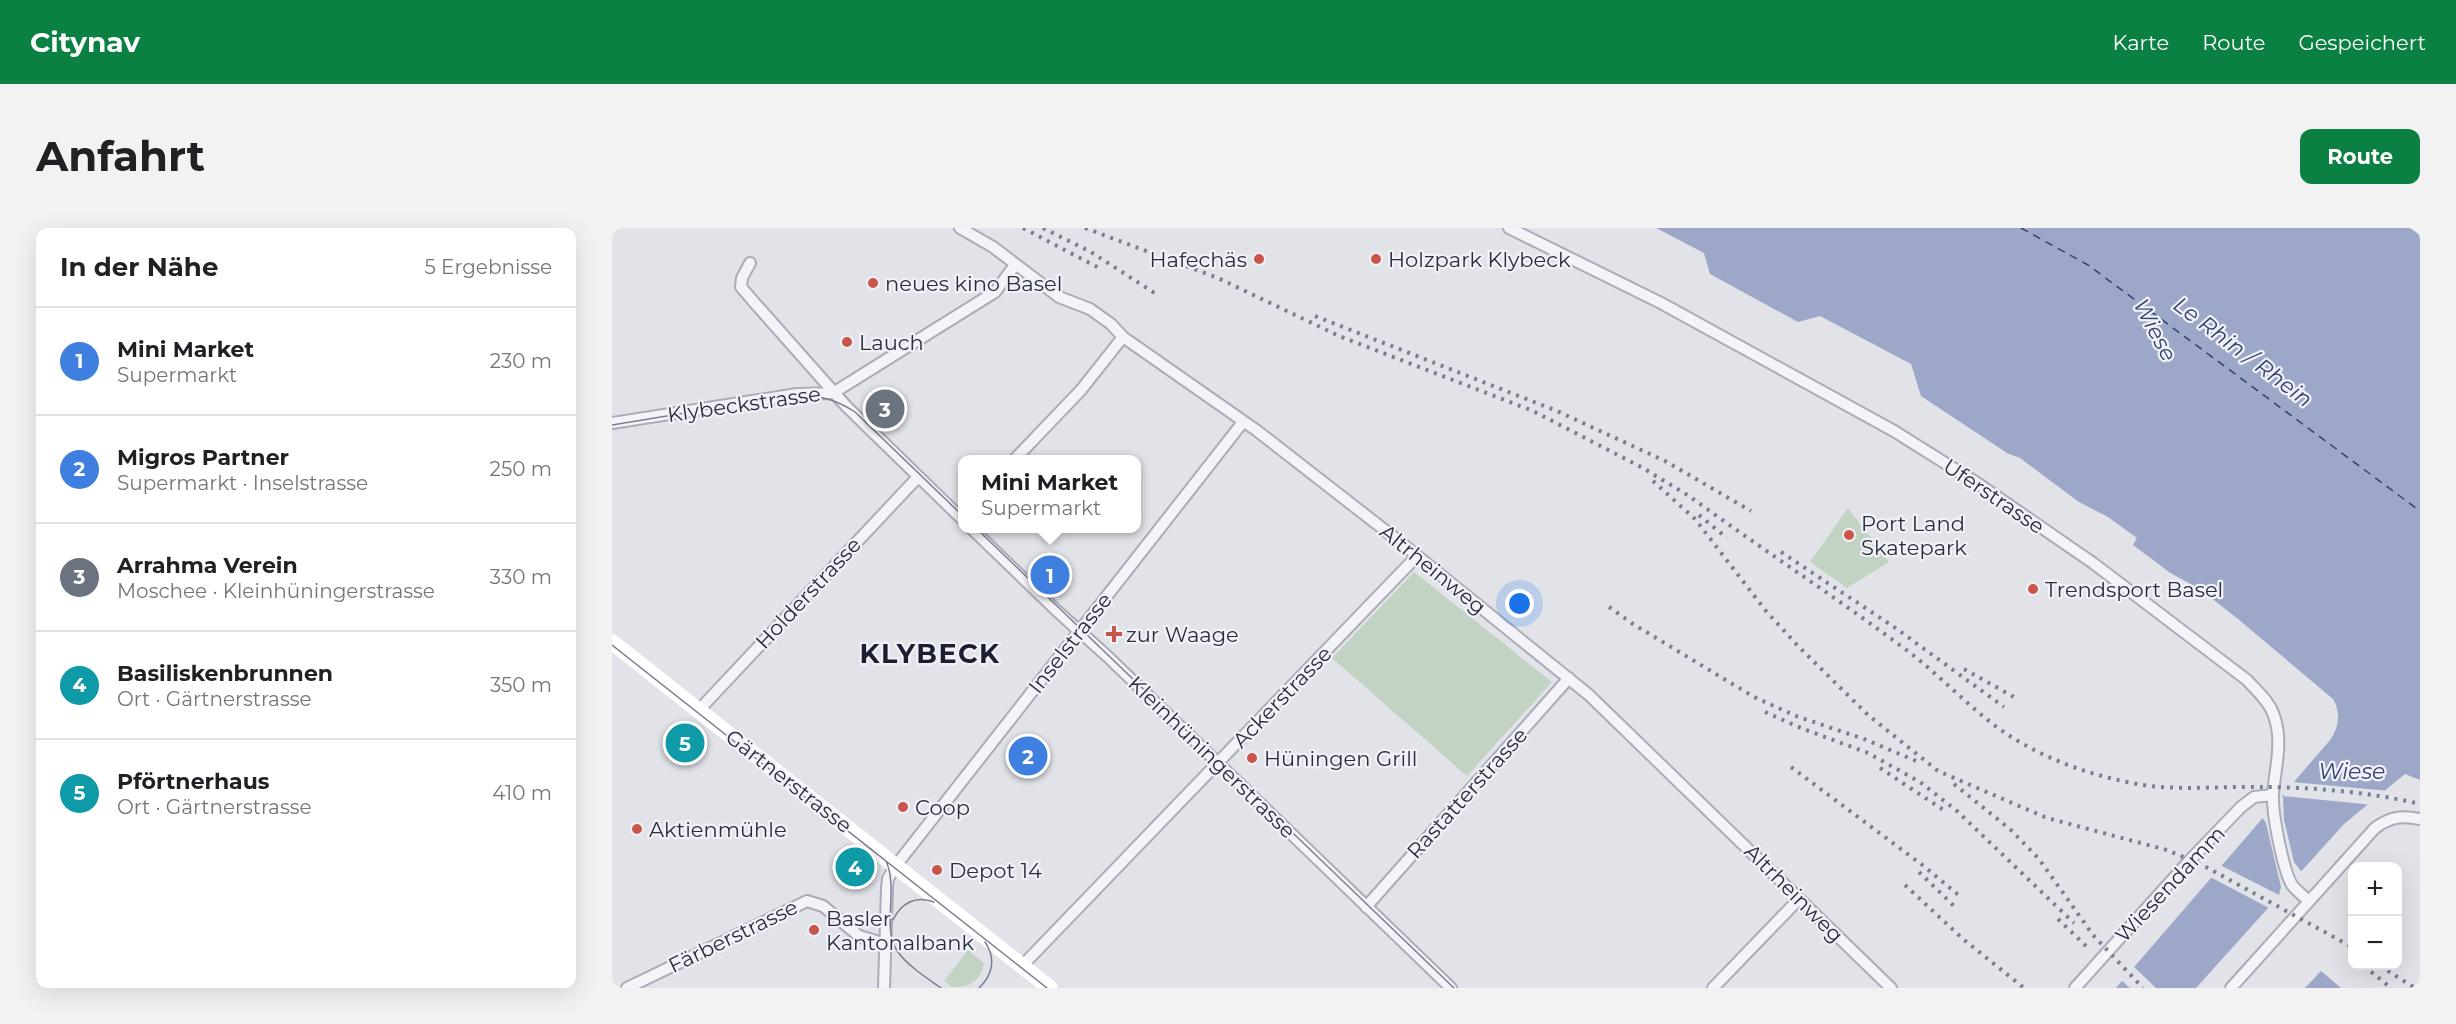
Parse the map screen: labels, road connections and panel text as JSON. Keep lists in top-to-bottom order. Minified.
{"streets":{"street":["Klybeckstrasse","Uferstrasse","Altrheinweg","Holderstrasse","Inselstrasse","Ackerstrasse","Kleinhüningerstrasse","Gärtnerstrasse","Rastatterstrasse","Wiesendamm","Färberstrasse"]},"crossings":[["Klybeckstrasse","Altrheinweg"],["Uferstrasse","Wiesendamm"],["Altrheinweg","Inselstrasse"],["Altrheinweg","Ackerstrasse"],["Altrheinweg","Rastatterstrasse"],["Holderstrasse","Gärtnerstrasse"],["Inselstrasse","Kleinhüningerstrasse"],["Inselstrasse","Gärtnerstrasse"],["Ackerstrasse","Kleinhüningerstrasse"],["Ackerstrasse","Gärtnerstrasse"],["Kleinhüningerstrasse","Rastatterstrasse"]],"districts":["KLYBECK"],"water":["Wiese","Le Rhin / Rhein"],"places":{"other":["Hafechäs","Holzpark Klybeck","neues kino Basel","Lauch","Port Land Skatepark","Trendsport Basel","Hüningen Grill","Coop","Aktienmühle","Depot 14","Basler Kantonalbank"],"health":["zur Waage"]},"page":{"header":"Citynav","nav":["Karte","Route","Gespeichert"],"buttons":"Route","title":"Anfahrt","heading":["In der Nähe","5 Ergebnisse"],"list":[{"mark":"1","name":"Mini Market","note":"Supermarkt","value":"230 m"},{"mark":"2","name":"Migros Partner","note":"Supermarkt · Inselstrasse","value":"250 m"},{"mark":"3","name":"Arrahma Verein","note":"Moschee · Kleinhüningerstrasse","value":"330 m"},{"mark":"4","name":"Basiliskenbrunnen","note":"Ort · Gärtnerstrasse","value":"350 m"},{"mark":"5","name":"Pförtnerhaus","note":"Ort · Gärtnerstrasse","value":"410 m"}],"pins":["3","1","5","2","4"],"popup":["Mini Market","Supermarkt"],"map_buttons":["+","−"]}}
